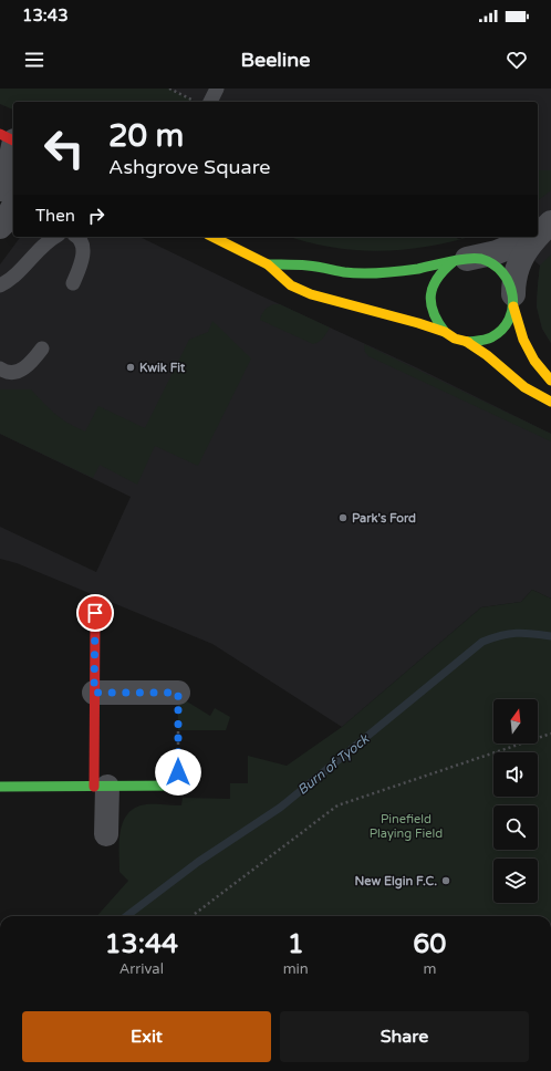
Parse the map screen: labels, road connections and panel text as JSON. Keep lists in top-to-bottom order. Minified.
{"water":["Burn of Tyock"],"parks":["Pinefield Playing Field"],"places":["Kwik Fit","Park's Ford","New Elgin F.C."],"north":"top","page":{"status":"13:43","header":"Beeline","turn":["20 m","Ashgrove Square"],"then":"Then","eta":["13:44","Arrival","1","min","60","m"],"buttons":["Exit","Share"]}}
